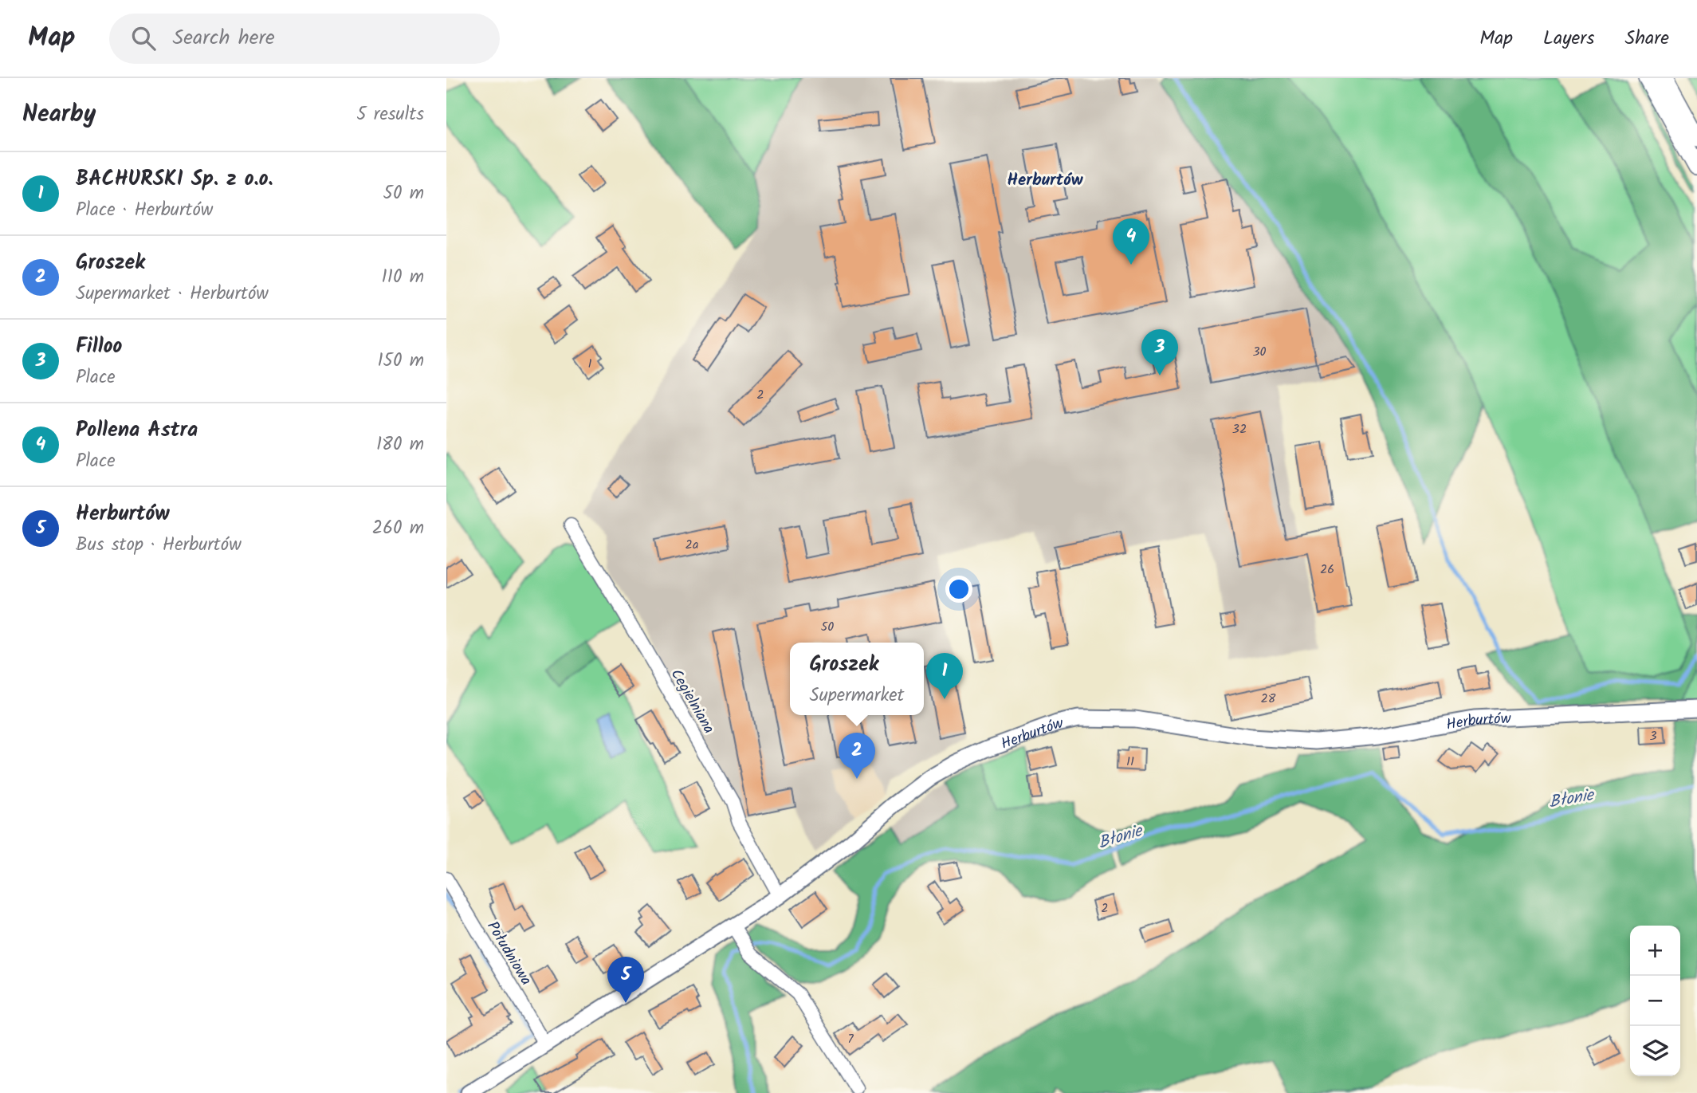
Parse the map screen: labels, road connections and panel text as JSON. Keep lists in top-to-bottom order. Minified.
{"streets":{"street":["Cegielniana","Herburtów","Południowa"]},"crossings":[["Cegielniana","Herburtów"],["Herburtów","Południowa"]],"districts":["Herburtów"],"water":["Błonie"],"house_numbers":["30","1","2","32","2a","26","50","28","3","11","2","7"],"page":{"header":"Map","search":"Search here","nav":["Map","Layers","Share"],"heading":["Nearby","5 results"],"list":[{"mark":"1","name":"BACHURSKI Sp. z o.o.","note":"Place · Herburtów","value":"50 m"},{"mark":"2","name":"Groszek","note":"Supermarket · Herburtów","value":"110 m"},{"mark":"3","name":"Filloo","note":"Place","value":"150 m"},{"mark":"4","name":"Pollena Astra","note":"Place","value":"180 m"},{"mark":"5","name":"Herburtów","note":"Bus stop · Herburtów","value":"260 m"}],"pins":["4","3","1","2","5"],"popup":["Groszek","Supermarket"],"map_buttons":["+","−"]}}
